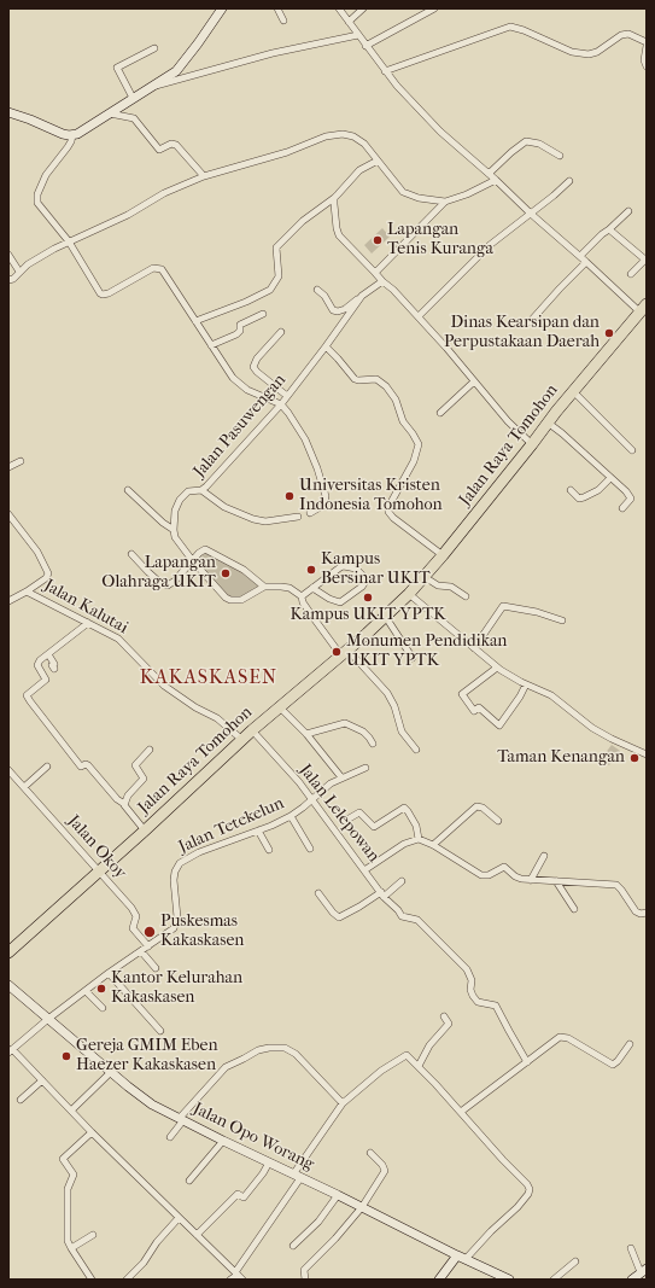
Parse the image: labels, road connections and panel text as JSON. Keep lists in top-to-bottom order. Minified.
{"streets":{"highway":["Jalan Raya Tomohon"],"street":["Jalan Pasuwengan","Jalan Kalutai","Jalan Lelepowan","Jalan Tetekelun","Jalan Okoy","Jalan Opo Worang"]},"crossings":[["Jalan Raya Tomohon","Jalan Kalutai"],["Jalan Raya Tomohon","Jalan Lelepowan"],["Jalan Raya Tomohon","Jalan Okoy"],["Jalan Lelepowan","Jalan Tetekelun"],["Jalan Tetekelun","Jalan Okoy"],["Jalan Tetekelun","Jalan Opo Worang"]],"districts":["KAKASKASEN"],"places":["Lapangan Tenis Kuranga","Dinas Kearsipan dan Perpustakaan Daerah","Universitas Kristen Indonesia Tomohon","Kampus Bersinar UKIT","Lapangan Olahraga UKIT","Kampus UKIT YPTK","Monumen Pendidikan UKIT YPTK","Taman Kenangan","Puskesmas Kakaskasen","Kantor Kelurahan Kakaskasen","Gereja GMIM Eben Haezer Kakaskasen"]}
